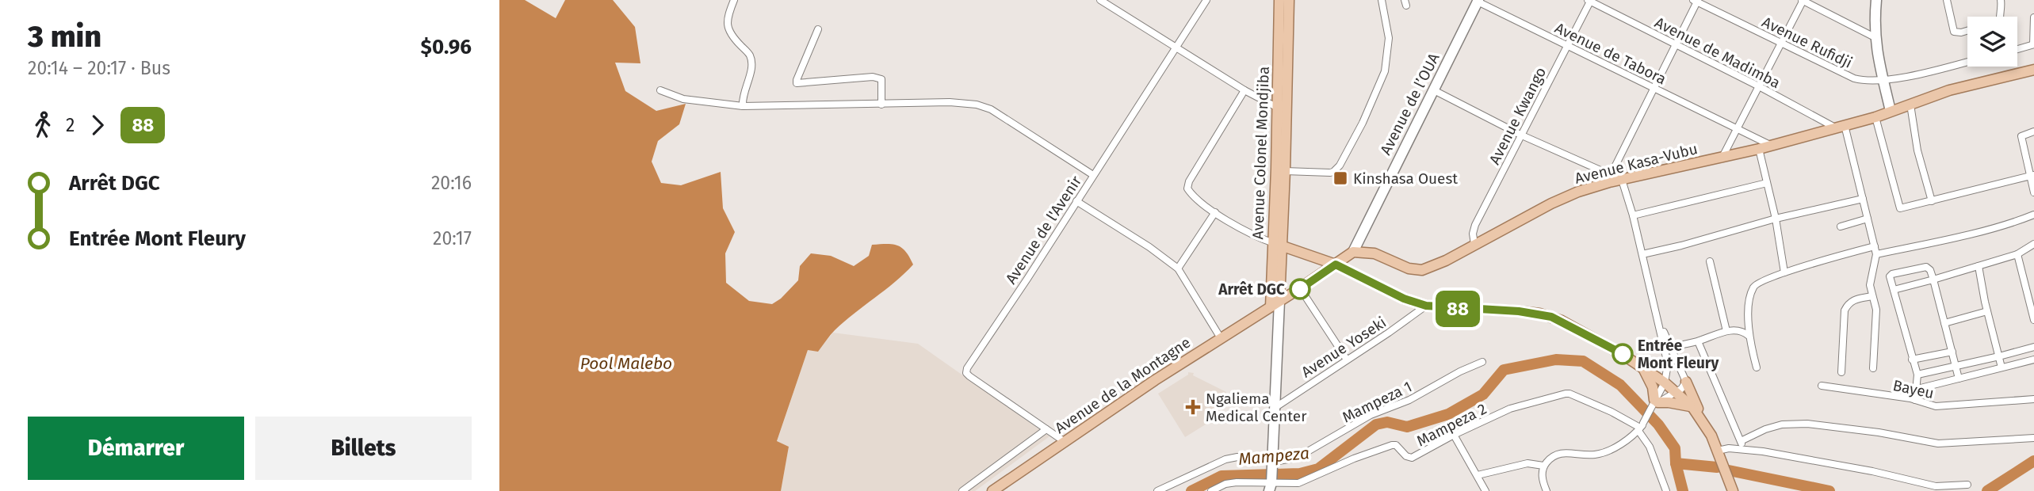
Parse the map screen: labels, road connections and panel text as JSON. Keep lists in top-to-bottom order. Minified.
{"streets":{"main road":["Avenue Colonel Mondjiba","Avenue Kasa-Vubu","Avenue de la Montagne"],"street":["Avenue Rufidji","Avenue de Madimba","Avenue de Tabora","Avenue de l’OUA","Avenue Kwango","Avenue de l'Avenir","Avenue Yoseki","Bayeu","Mampeza 1","Mampeza 2"]},"crossings":[["Avenue de Madimba","Avenue Kwango"],["Avenue de Madimba","Avenue Kasa-Vubu"],["Avenue de Tabora","Avenue de l’OUA"],["Avenue de Tabora","Avenue Kwango"],["Avenue de Tabora","Avenue Kasa-Vubu"],["Avenue de l’OUA","Avenue Kasa-Vubu"],["Avenue Kwango","Avenue Kasa-Vubu"],["Avenue Colonel Mondjiba","Avenue de la Montagne"],["Avenue de l'Avenir","Avenue de la Montagne"]],"water":["Pool Malebo","Mampeza"],"places":{"transit":["Kinshasa Ouest"],"other":["Arrêt DGC","Entrée Mont Fleury"],"health":["Ngaliema Medical Center"]},"lines":["bus line 88"],"page":{"heading":["3 min","20:14 – 20:17 · Bus","$0.96"],"on_map":"88","legs":["2","88"],"list":[{"name":"Arrêt DGC","value":"20:16"},{"name":"Entrée Mont Fleury","value":"20:17"}],"buttons":["Démarrer","Billets"]}}
